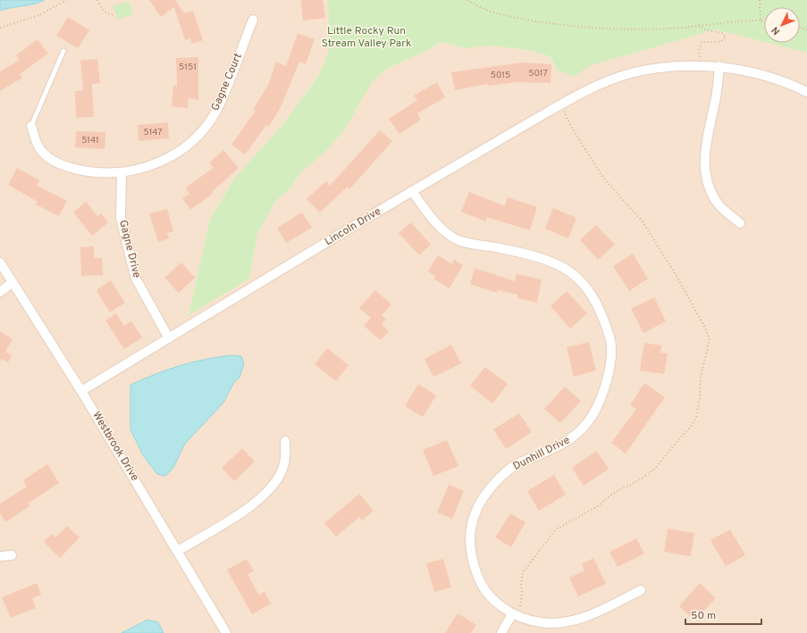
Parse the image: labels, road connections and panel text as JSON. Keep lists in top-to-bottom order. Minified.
{"streets":{"street":["Gagne Court","Lincoln Drive","Gagne Drive","Westbrook Drive","Dunhill Drive"]},"crossings":[["Gagne Court","Gagne Drive"],["Lincoln Drive","Gagne Drive"],["Lincoln Drive","Westbrook Drive"],["Lincoln Drive","Dunhill Drive"]],"parks":["Little Rocky Run Stream Valley Park"],"house_numbers":["5151","5017","5015","5147","5141"],"scale_bar":"50 m","north":"bottom left"}
